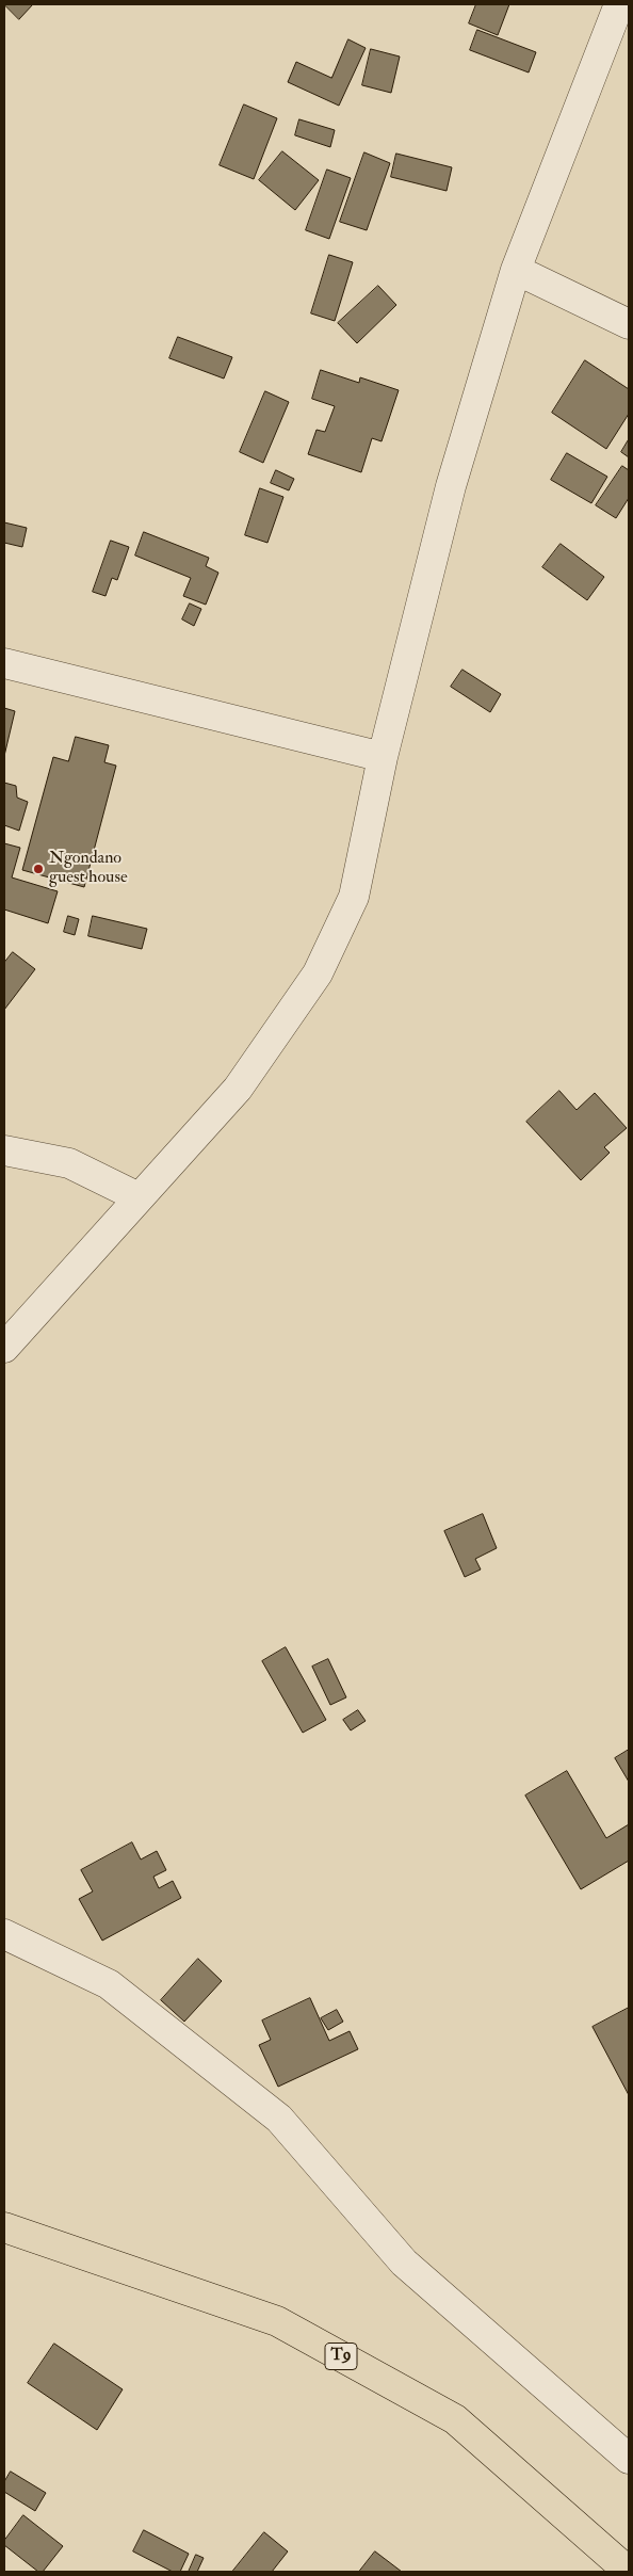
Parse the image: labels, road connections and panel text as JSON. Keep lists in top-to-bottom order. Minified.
{"streets":{"highway":["T9"]},"places":["Ngondano guest house"]}
